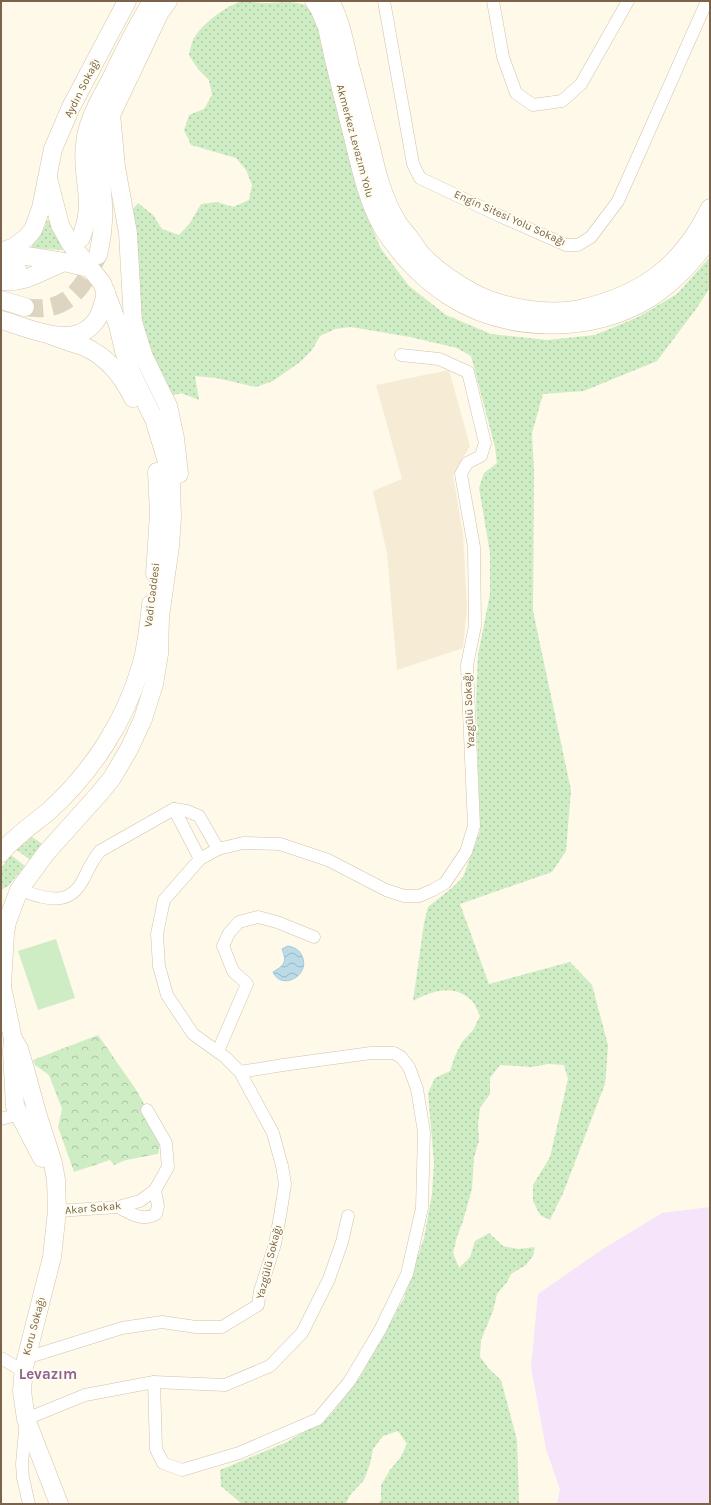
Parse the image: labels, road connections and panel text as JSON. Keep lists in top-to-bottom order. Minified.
{"streets":{"main road":["Aydın Sokağı","Akmerkez Levazım Yolu","Vadi Caddesi","Koru Sokağı"],"street":["Engin Sitesi Yolu Sokağı","Yazgülü Sokağı","Akar Sokak"]},"crossings":[["Aydın Sokağı","Vadi Caddesi"],["Vadi Caddesi","Koru Sokağı"],["Yazgülü Sokağı","Koru Sokağı"],["Akar Sokak","Koru Sokağı"]],"districts":["Levazım"]}
